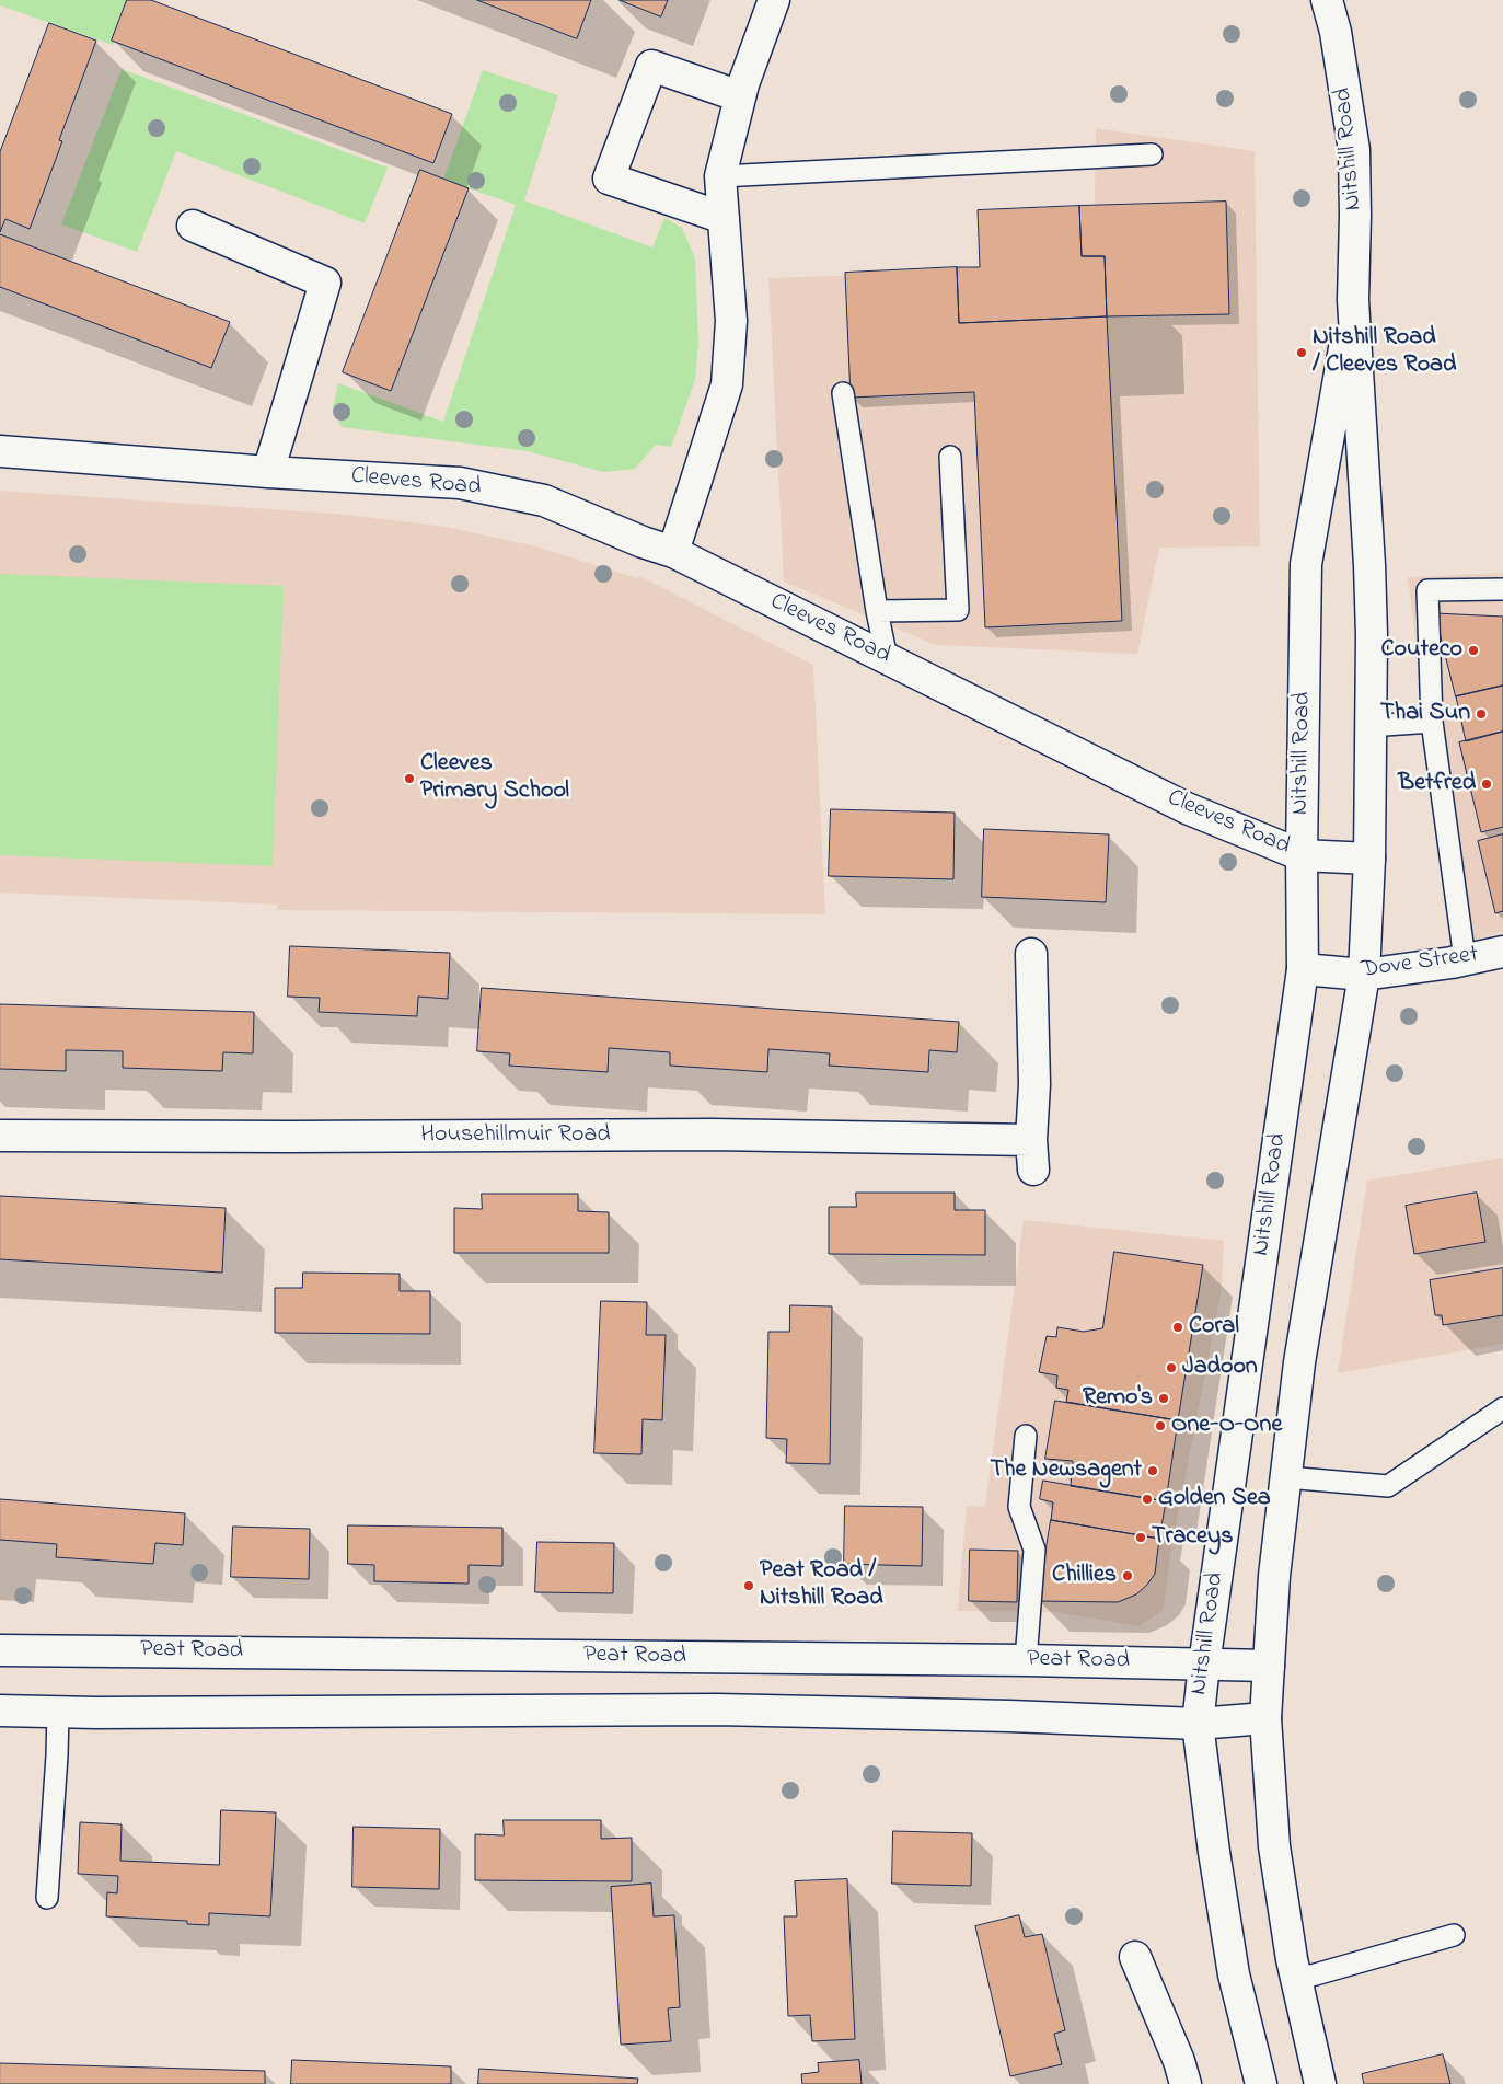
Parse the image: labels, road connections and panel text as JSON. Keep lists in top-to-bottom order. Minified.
{"streets":{"street":["Nitshill Road","Cleeves Road","Dove Street","Househillmuir Road","Peat Road"]},"crossings":[["Nitshill Road","Cleeves Road"],["Nitshill Road","Dove Street"],["Nitshill Road","Peat Road"]],"places":["Nitshill Road / Cleeves Road","Couteco","Thai Sun","Cleeves Primary School","Betfred","Coral","Jadoon","Remo's","One-O-One","The Newsagent","Golden Sea","Traceys","Chillies","Peat Road / Nitshill Road"]}
